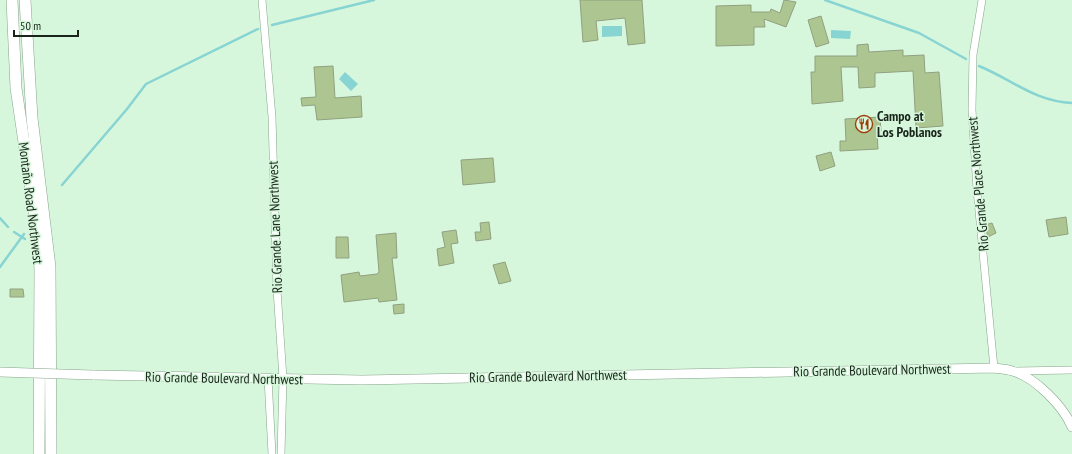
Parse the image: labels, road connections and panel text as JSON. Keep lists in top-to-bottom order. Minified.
{"streets":{"main road":["Montaño Road Northwest"],"street":["Rio Grande Place Northwest","Rio Grande Lane Northwest","Rio Grande Boulevard Northwest"]},"crossings":[["Rio Grande Place Northwest","Rio Grande Boulevard Northwest"],["Rio Grande Lane Northwest","Rio Grande Boulevard Northwest"]],"places":{"restaurant":["Campo at Los Poblanos"]},"scale_bar":"50 m"}
